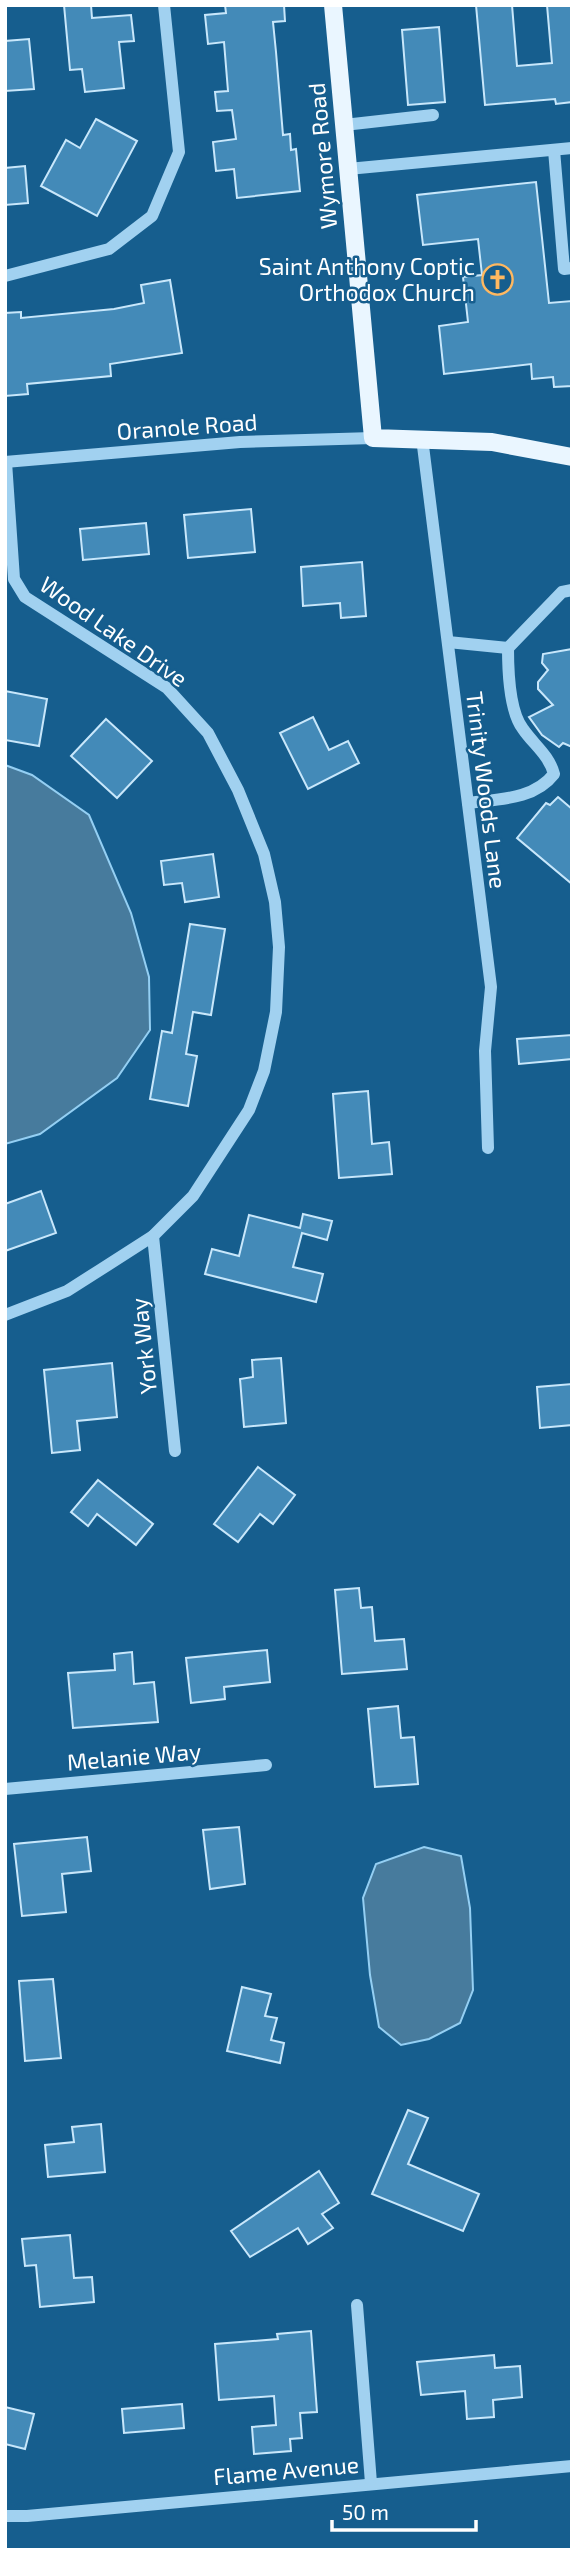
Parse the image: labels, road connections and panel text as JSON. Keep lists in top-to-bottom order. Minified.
{"streets":{"main road":["Wymore Road"],"street":["Oranole Road","Wood Lake Drive","Trinity Woods Lane","York Way","Melanie Way","Flame Avenue"]},"crossings":[["Wymore Road","Oranole Road"],["Oranole Road","Wood Lake Drive"],["Wood Lake Drive","York Way"]],"places":{"church":["Saint Anthony Coptic Orthodox Church"]},"scale_bar":"50 m"}
